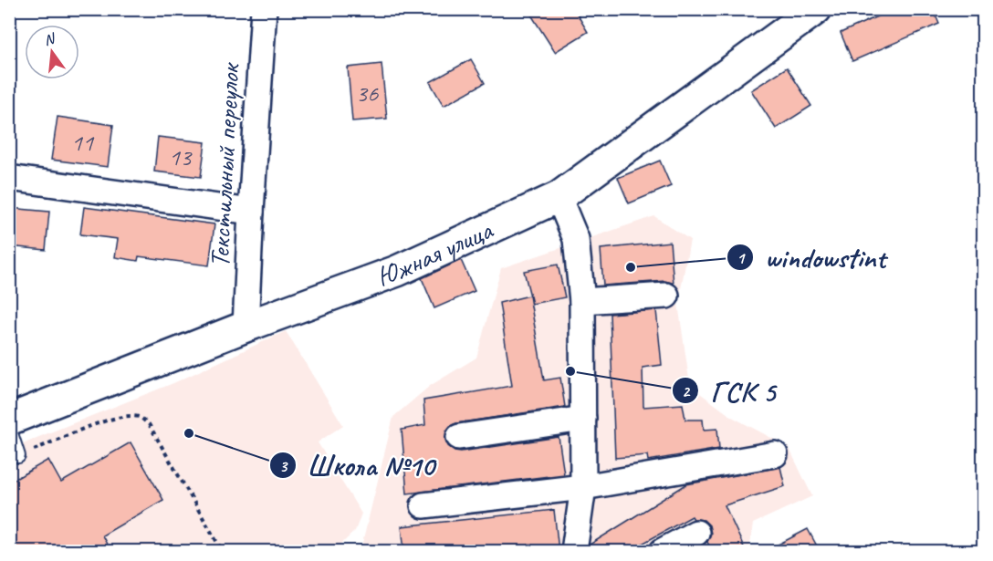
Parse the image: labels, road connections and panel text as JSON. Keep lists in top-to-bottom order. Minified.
{"streets":{"street":["Текстильный переулок","Южная улица"]},"crossings":[["Текстильный переулок","Южная улица"]],"places":["windowstint","ГСК 5","Школа №10"],"house_numbers":["36","11","13"],"north":"top"}
